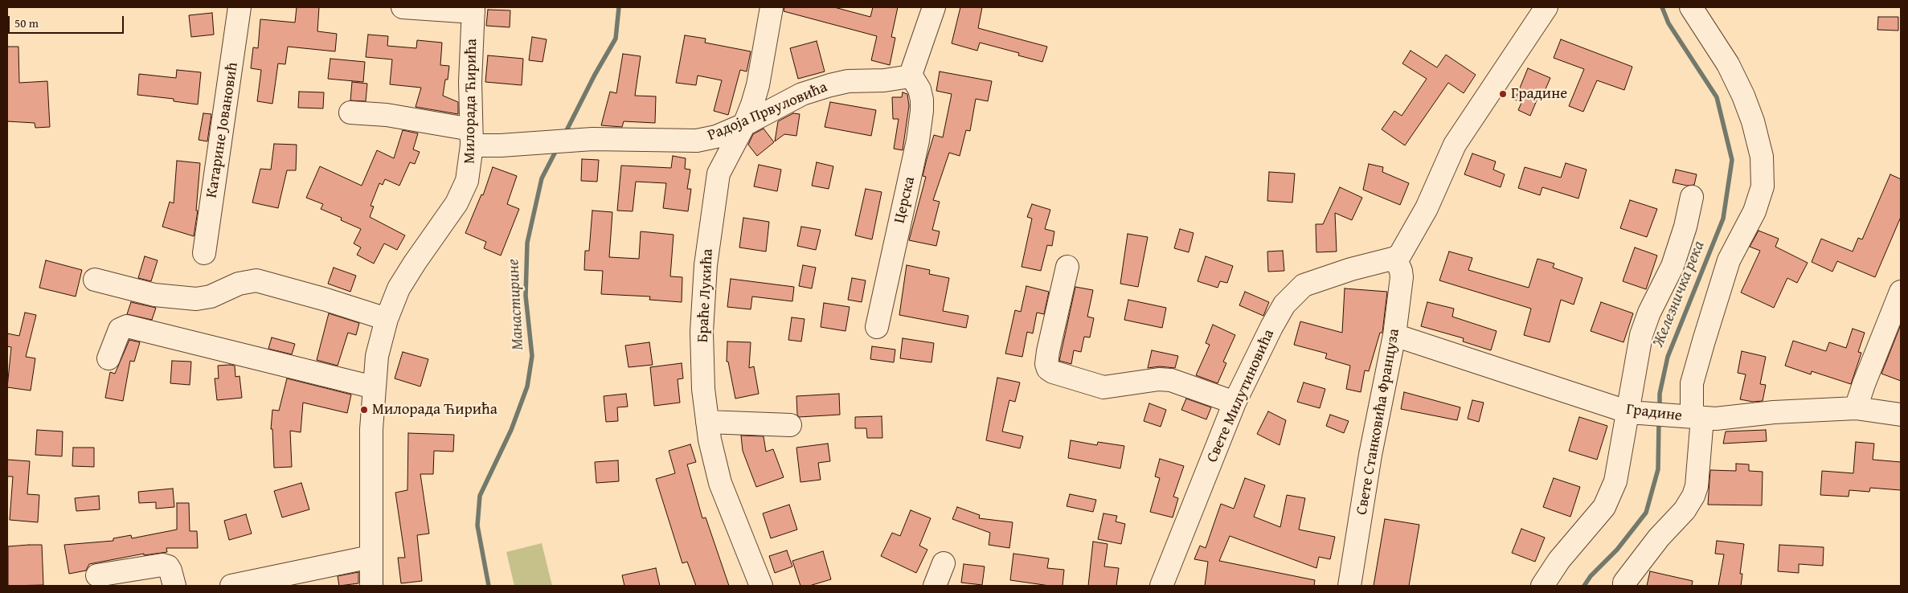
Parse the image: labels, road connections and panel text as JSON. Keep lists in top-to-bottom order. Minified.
{"streets":{"street":["Милорада Ћирића","Радоја Првуловића","Катарине Јовановић","Церска","Браће Лукића","Свете Милутиновића","Градине","Свете Станковића Француза"]},"crossings":[["Милорада Ћирића","Радоја Првуловића"],["Радоја Првуловића","Церска"],["Радоја Првуловића","Браће Лукића"],["Свете Милутиновића","Свете Станковића Француза"],["Градине","Свете Станковића Француза"]],"water":["Железничка река","Манастирине"],"places":["Градине","Милорада Ћирића"],"scale_bar":"50 m"}
